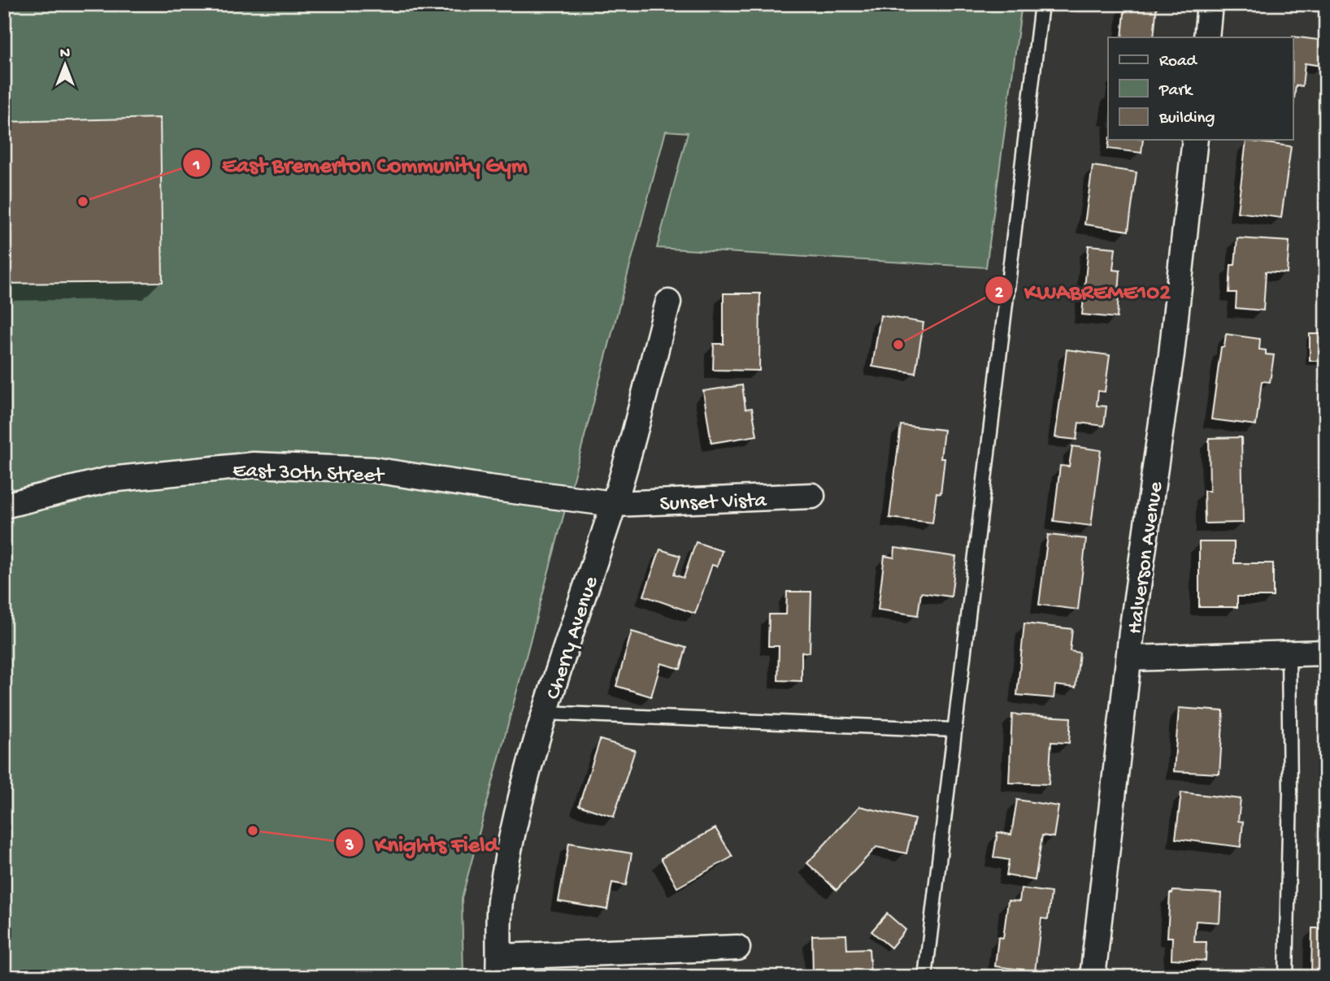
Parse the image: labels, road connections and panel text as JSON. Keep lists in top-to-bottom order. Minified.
{"streets":{"street":["East 30th Street","Sunset Vista","Halverson Avenue","Cherry Avenue"]},"crossings":[["East 30th Street","Sunset Vista"],["East 30th Street","Cherry Avenue"],["Sunset Vista","Cherry Avenue"]],"places":["East Bremerton Community Gym","KWABREME102","Knights Field"],"legend":["Road","Park","Building"],"north":"top"}
